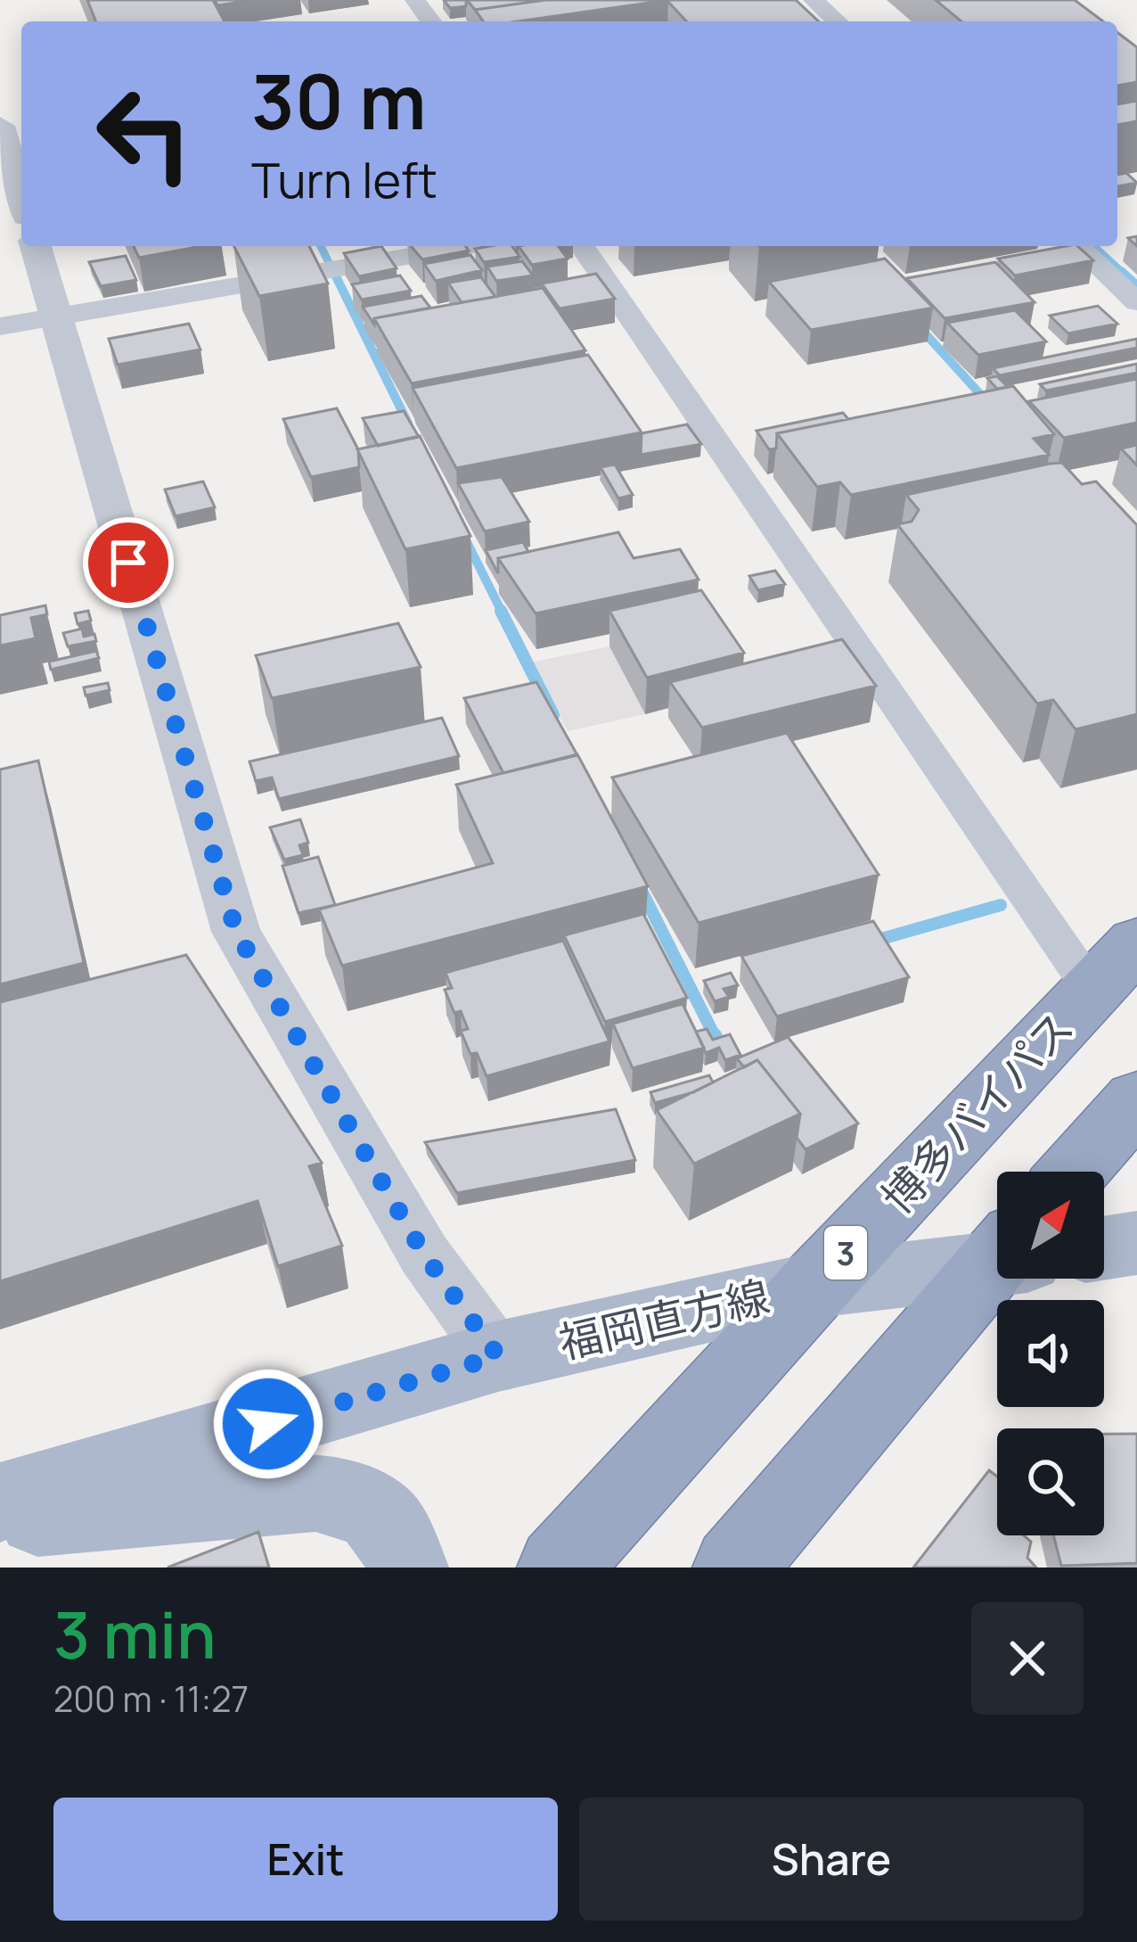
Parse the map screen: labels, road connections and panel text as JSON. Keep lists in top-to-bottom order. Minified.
{"streets":{"highway":["博多バイパス","3"],"main road":["福岡直方線"]},"crossings":[["博多バイパス","福岡直方線"]],"north":"top right","page":{"turn":["30 m","Turn left"],"heading":["3 min","200 m · 11:27"],"buttons":["Exit","Share"]}}
